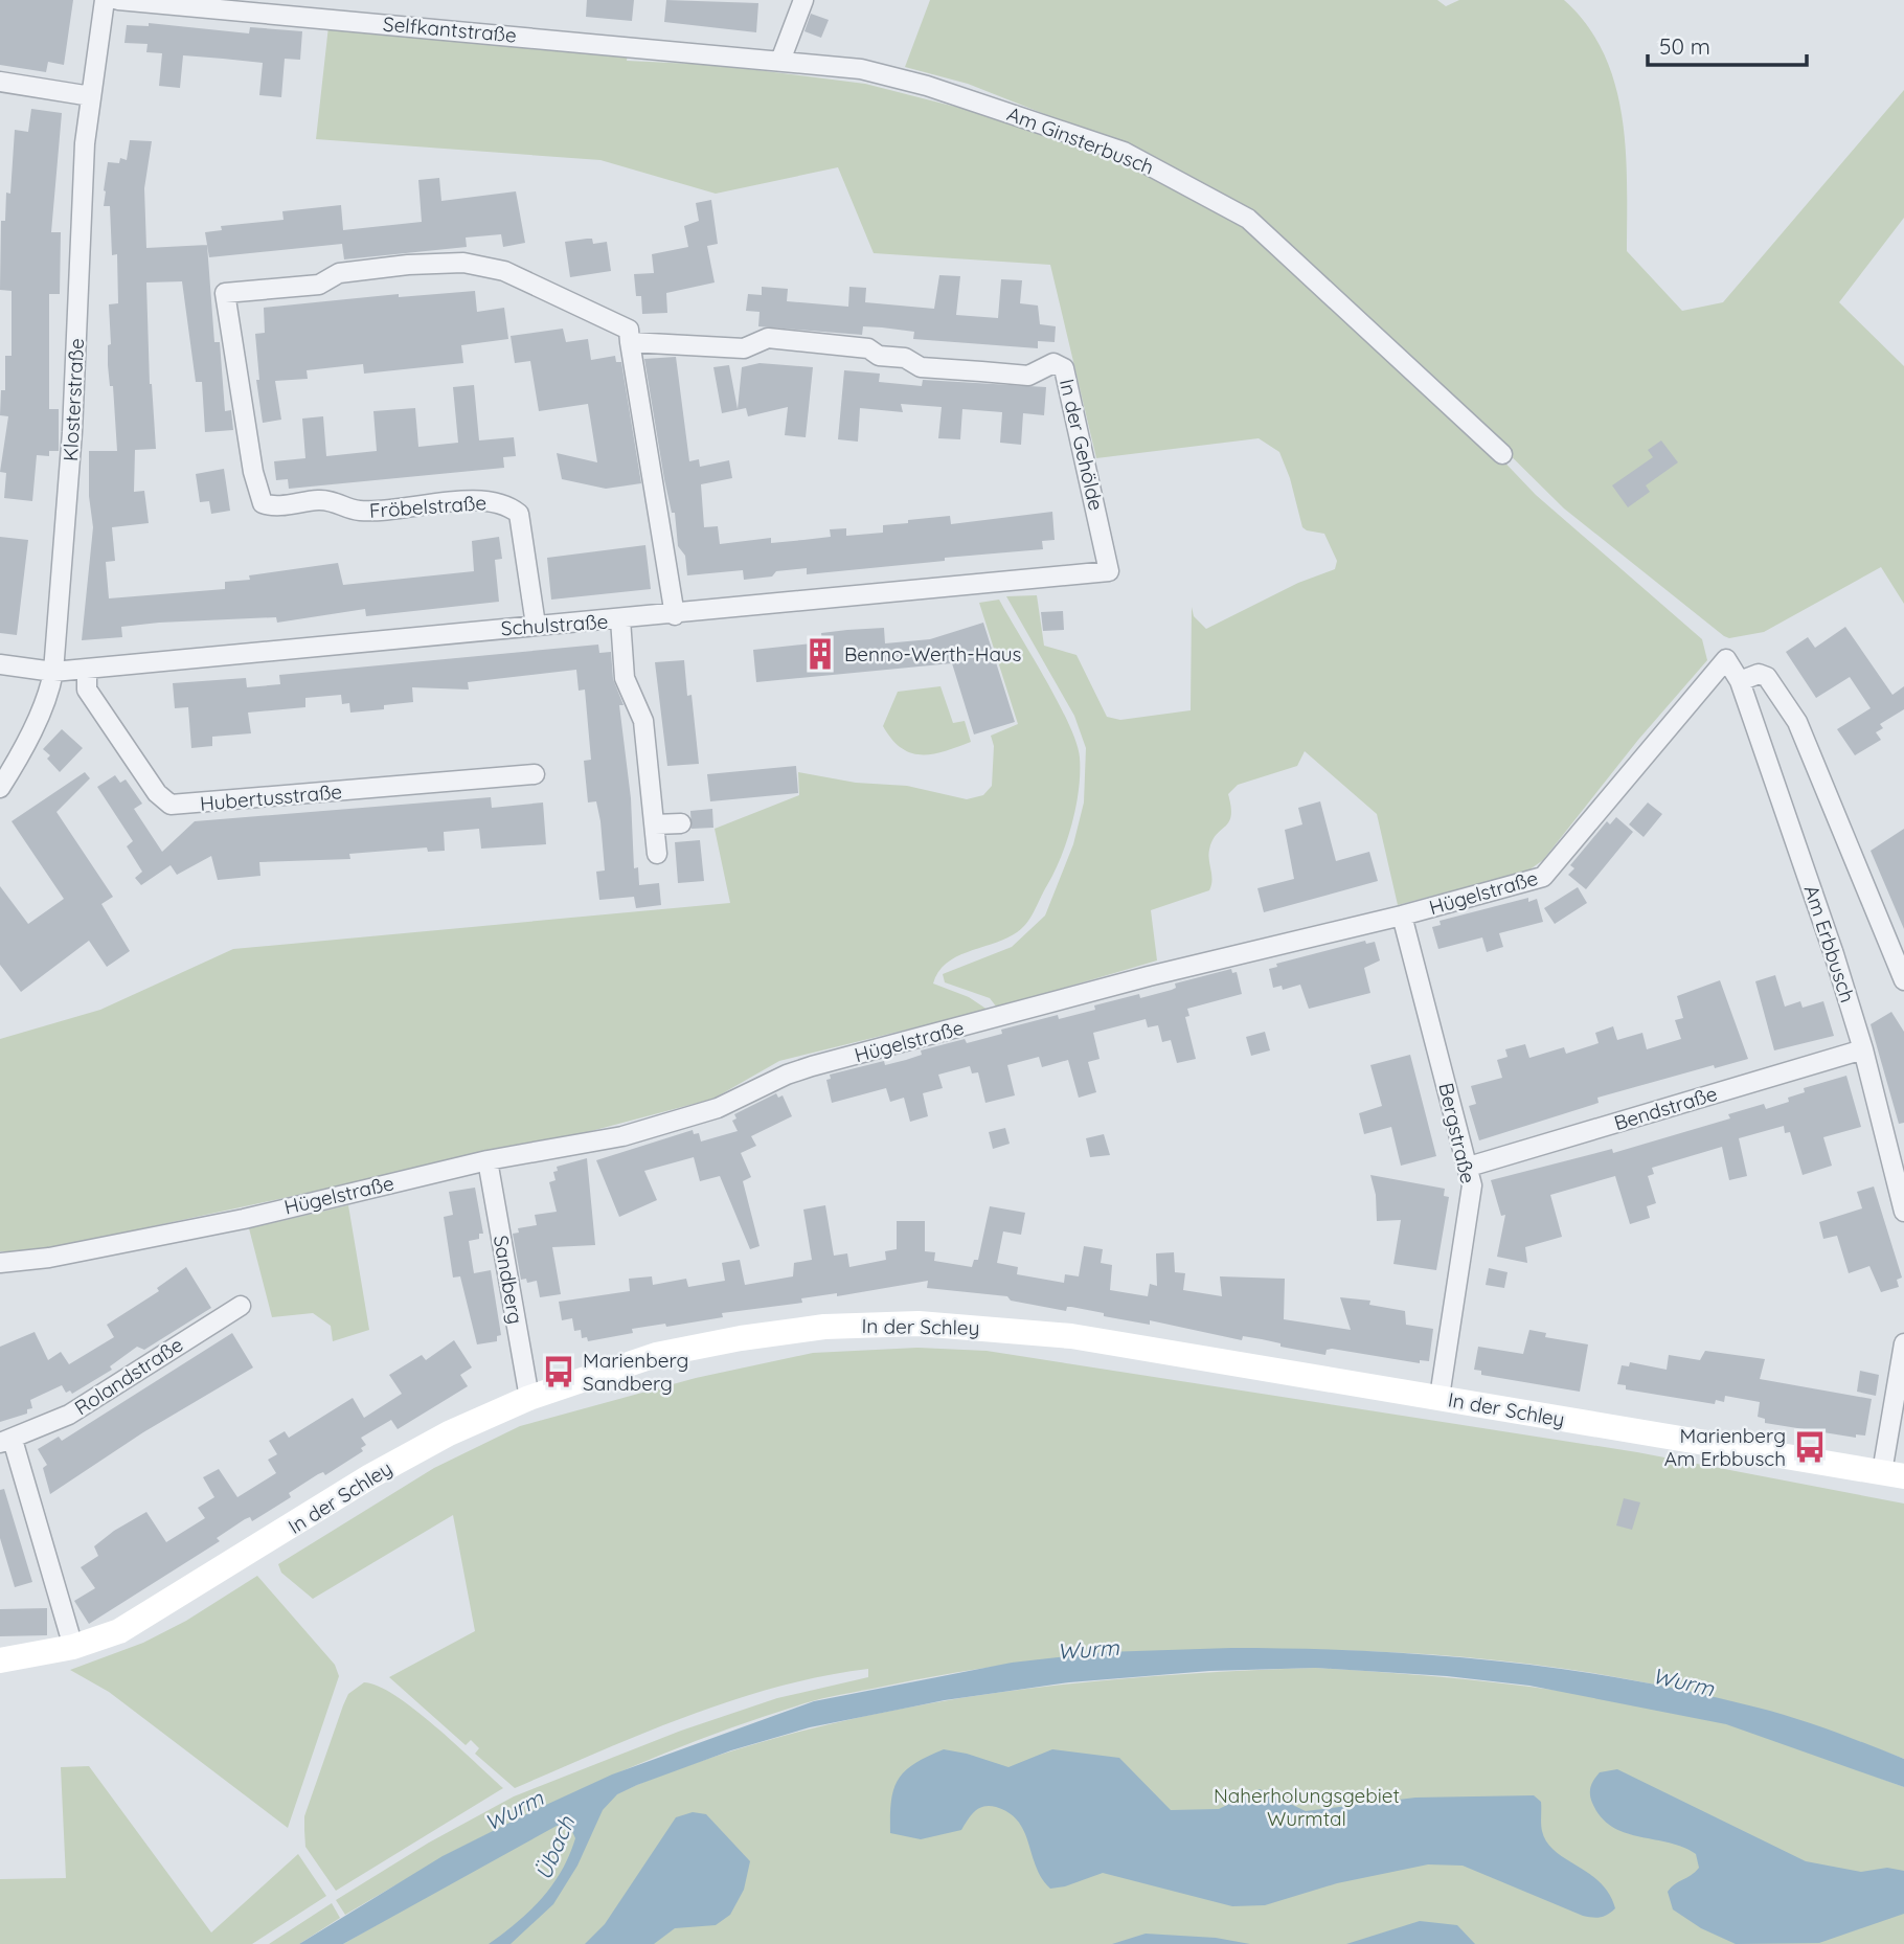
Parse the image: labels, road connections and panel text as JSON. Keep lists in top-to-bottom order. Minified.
{"streets":{"street":["Selfkantstraße","Am Ginsterbusch","Klosterstraße","In der Gehölde","Fröbelstraße","Schulstraße","Hubertusstraße","Hügelstraße","Am Erbbusch","Bendstraße","Bergstraße","Sandberg","In der Schley","Rolandstraße"]},"crossings":[["Selfkantstraße","Am Ginsterbusch"],["Klosterstraße","Schulstraße"],["In der Gehölde","Fröbelstraße"],["In der Gehölde","Schulstraße"],["Fröbelstraße","Schulstraße"],["Schulstraße","Hubertusstraße"],["Hügelstraße","Am Erbbusch"],["Hügelstraße","Bergstraße"],["Hügelstraße","Sandberg"],["Am Erbbusch","Bendstraße"],["Bendstraße","Bergstraße"],["Bergstraße","In der Schley"],["Sandberg","In der Schley"],["In der Schley","Rolandstraße"]],"water":["Wurm","Übach"],"parks":["Naherholungsgebiet Wurmtal"],"places":{"building":["Benno-Werth-Haus"],"bus stop":["Marienberg Sandberg","Marienberg Am Erbbusch"]},"scale_bar":"50 m"}
